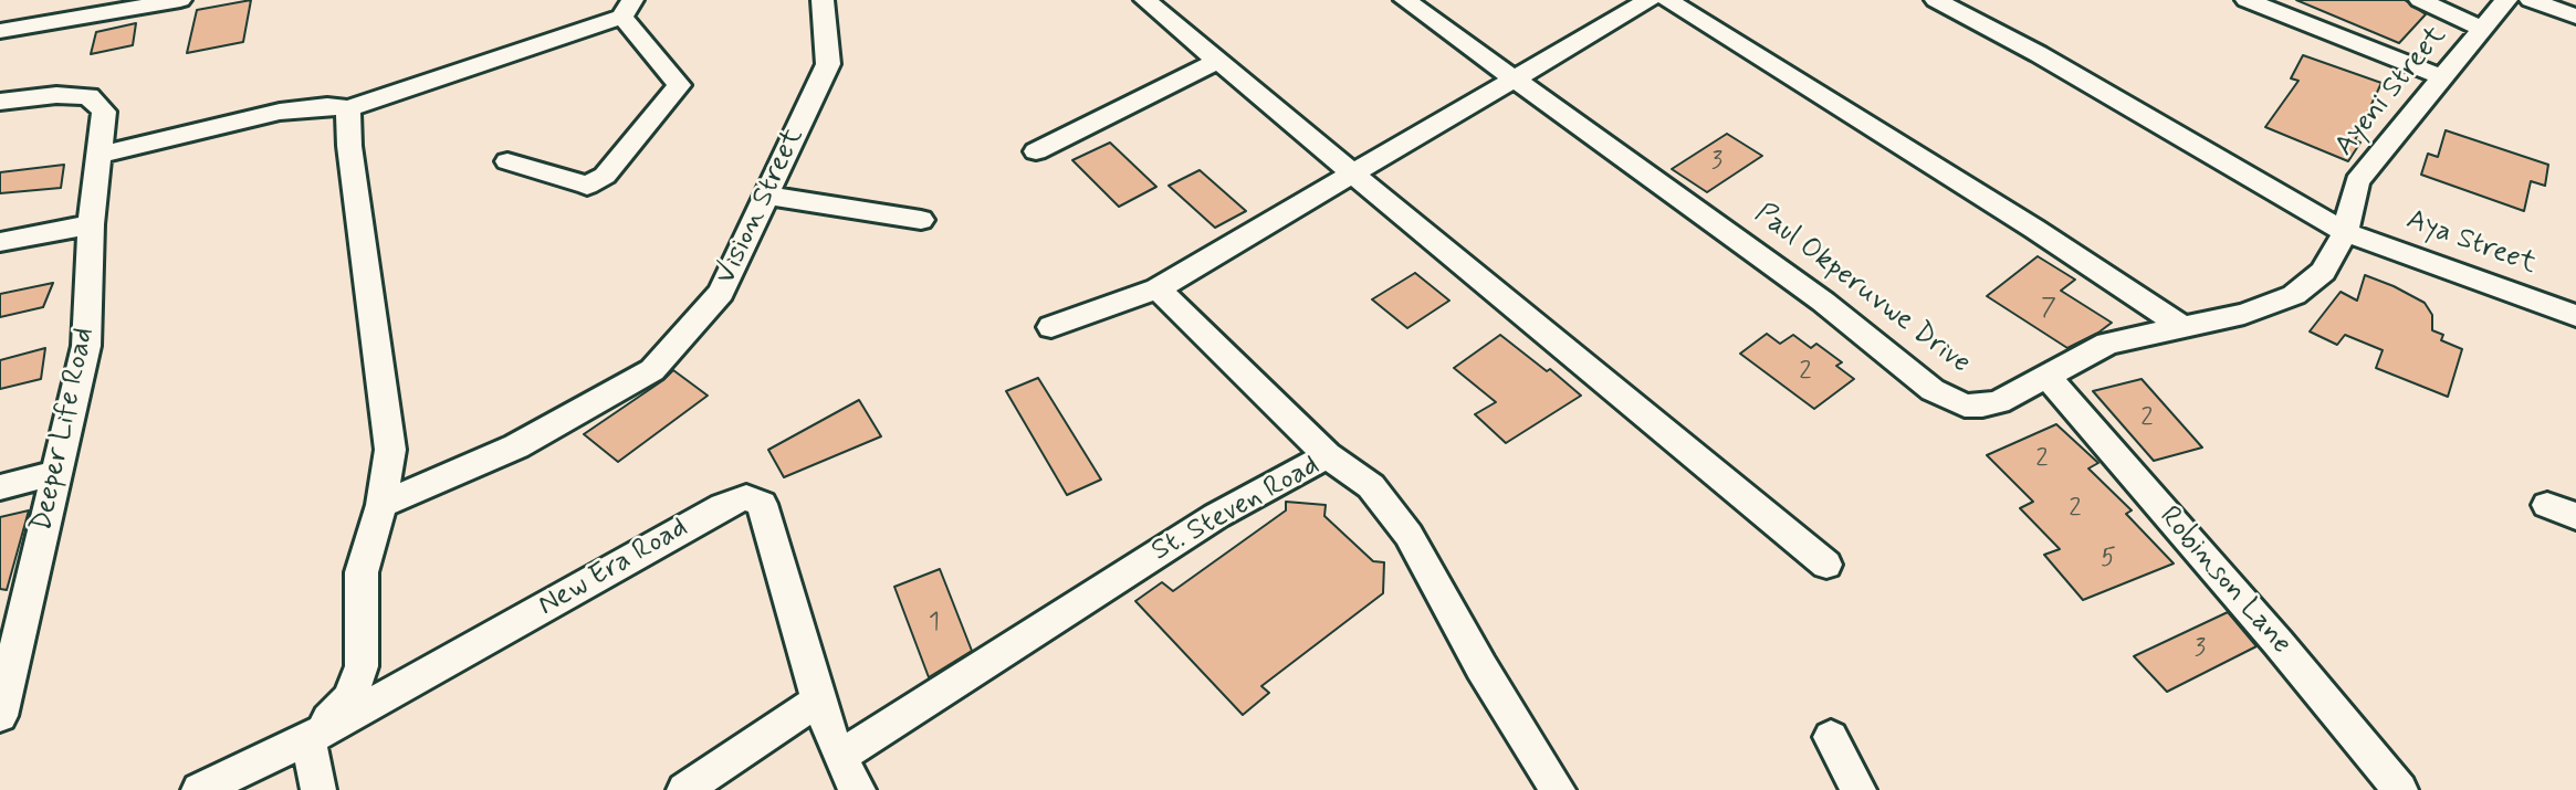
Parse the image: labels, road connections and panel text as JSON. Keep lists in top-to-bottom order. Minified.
{"streets":{"street":["Ayeni Street","Vision Street","Aya Street","Paul Okperuvwe Drive","Deeper Life Road","St. Steven Road","New Era Road","Robinson Lane"]},"crossings":[["Ayeni Street","Aya Street"],["Ayeni Street","Paul Okperuvwe Drive"],["Aya Street","Paul Okperuvwe Drive"],["Paul Okperuvwe Drive","Robinson Lane"],["St. Steven Road","New Era Road"]],"house_numbers":["3","7","2","2","2","2","5","1","3"]}
